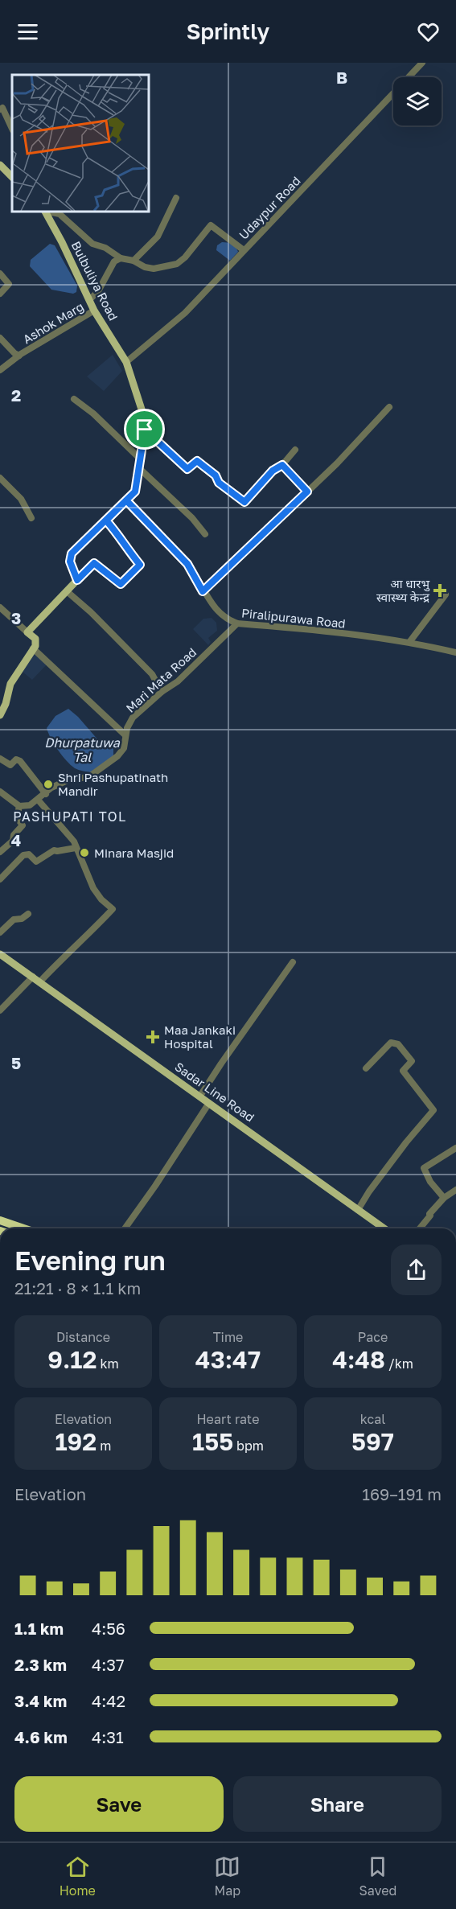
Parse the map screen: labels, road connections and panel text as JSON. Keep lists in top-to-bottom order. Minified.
{"streets":{"main road":["Bulbuliya Road","Sadar Line Road"],"street":["Udaypur Road","Ashok Marg","Piralipurawa Road","Mari Mata Road"]},"crossings":[["Udaypur Road","Bulbuliya Road"],["Bulbuliya Road","Ashok Marg"],["Bulbuliya Road","Piralipurawa Road"],["Piralipurawa Road","Mari Mata Road"]],"districts":["PASHUPATI TOL"],"water":["Dhurpatuwa Tal"],"places":{"health":["आ धारभु स्वास्थ्य केन्द्र","Maa Jankaki Hospital"],"other":["Shri Pashupatinath Mandir","Minara Masjid"]},"page":{"header":"Sprintly","heading":["Evening run","21:21 · 8 × 1.1 km"],"stats":[["Distance","9.12 km"],["Time","43:47"],["Pace","4:48 /km"],["Elevation","192 m"],["Heart rate","155 bpm"],["kcal","597"]],"chart":["Elevation","169–191 m"],"list":[{"name":"1.1 km","note":"4:56"},{"name":"2.3 km","note":"4:37"},{"name":"3.4 km","note":"4:42"},{"name":"4.6 km","note":"4:31"}],"buttons":["Save","Share"],"tabs":["Home","Map","Saved"]},"grid":{"columns":["B"],"rows":["2","3","4","5"]}}
